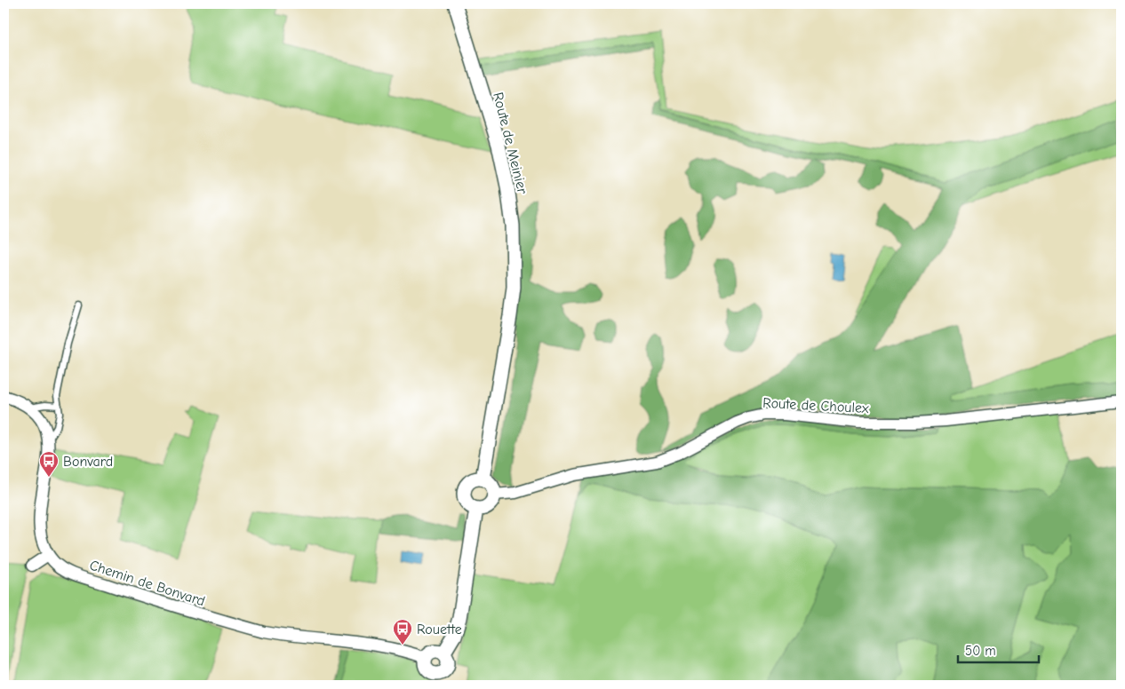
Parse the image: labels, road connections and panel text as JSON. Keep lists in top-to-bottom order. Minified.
{"streets":{"street":["Route de Meinier","Route de Choulex","Chemin de Bonvard"]},"crossings":[["Route de Meinier","Route de Choulex"]],"places":{"bus stop":["Bonvard","Rouette"]},"scale_bar":"50 m"}
